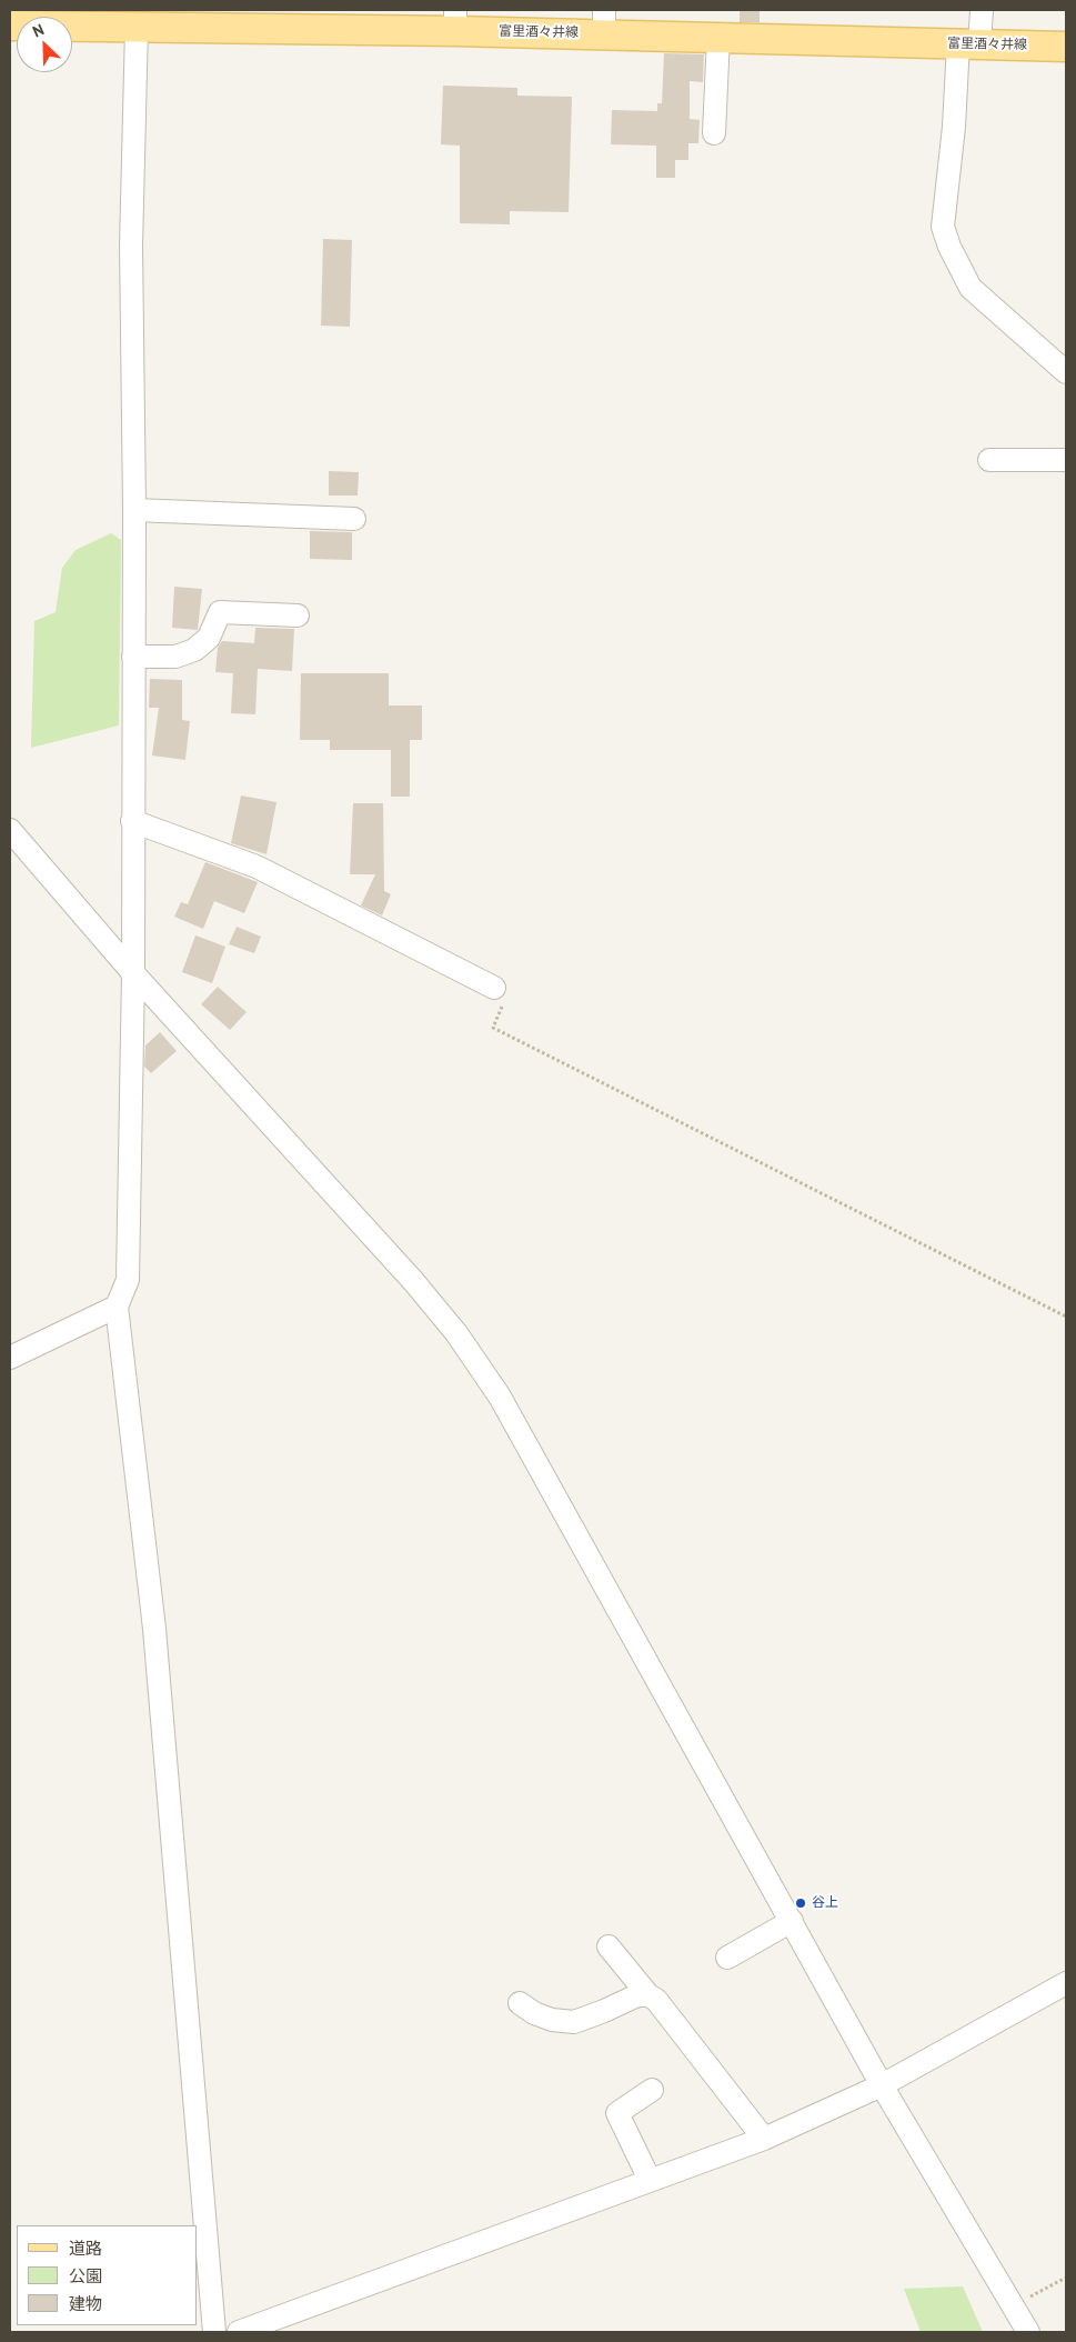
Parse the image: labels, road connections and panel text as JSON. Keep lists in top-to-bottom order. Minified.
{"streets":{"main road":["富里酒々井線"]},"places":["谷上"],"legend":["道路","公園","建物"],"north":"top left"}
